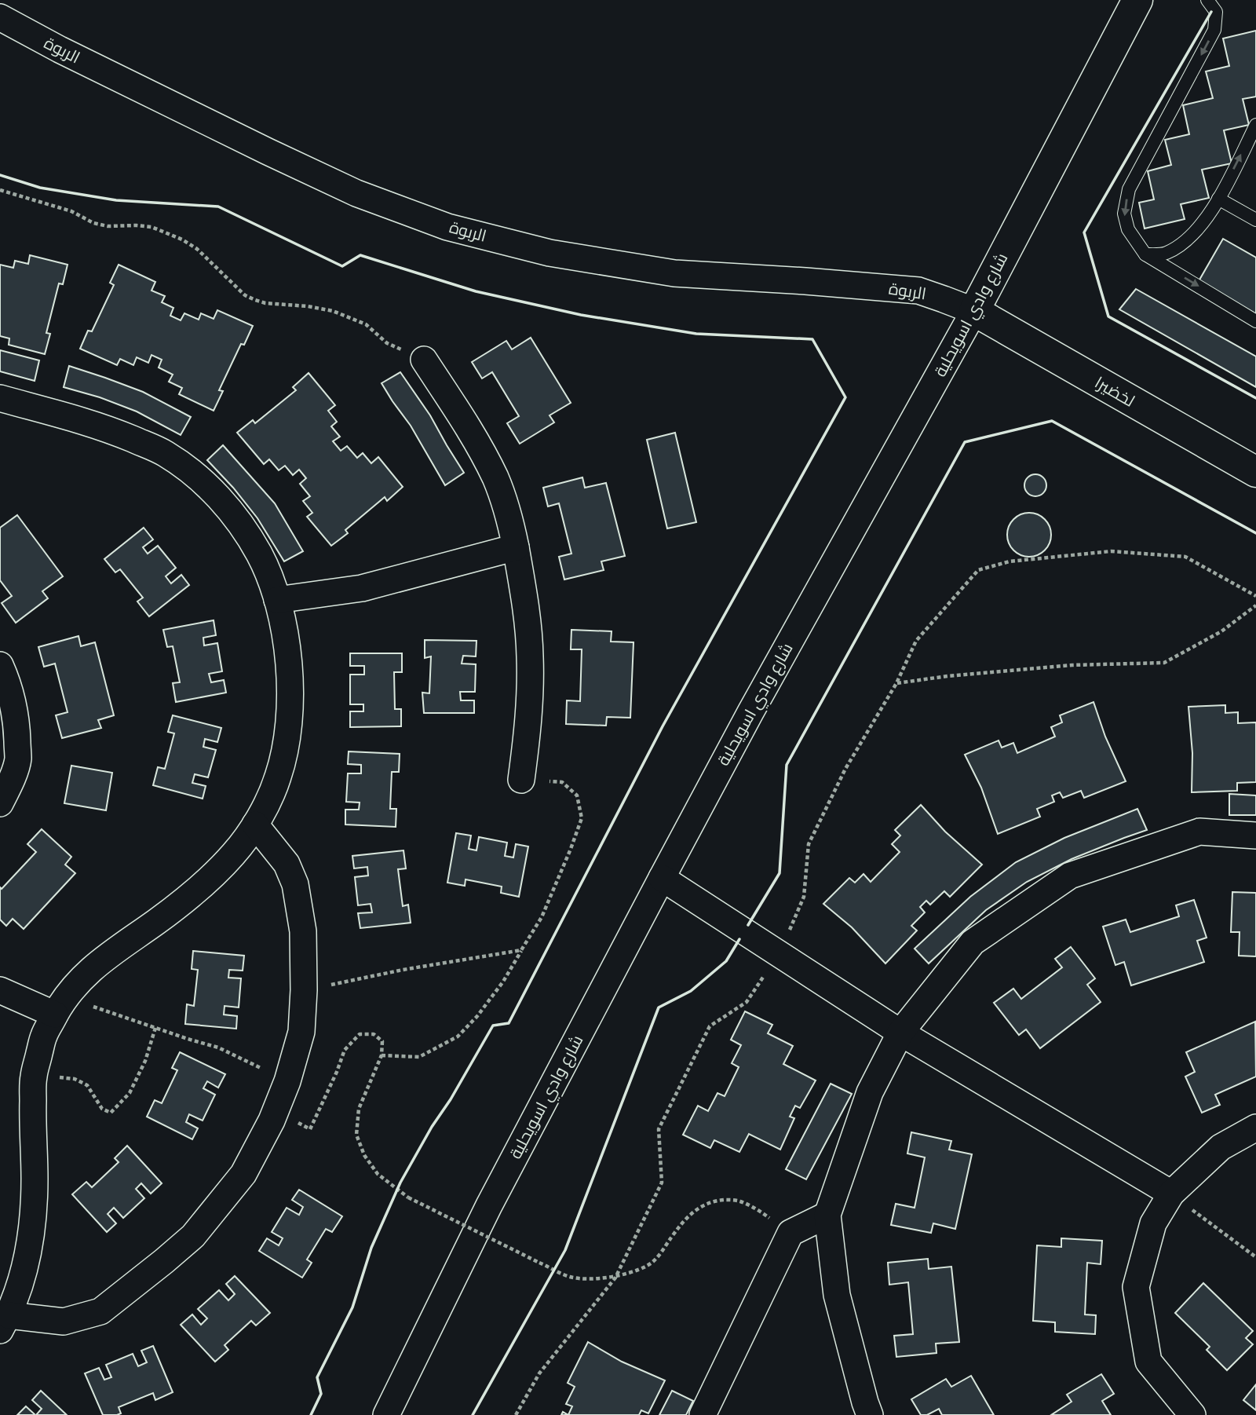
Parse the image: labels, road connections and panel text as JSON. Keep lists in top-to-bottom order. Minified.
{"streets":{"street":["الربوة","شارع وادي اسويحلية","لخضيرا"]},"crossings":[["الربوة","شارع وادي اسويحلية"],["الربوة","لخضيرا"],["شارع وادي اسويحلية","لخضيرا"]]}
